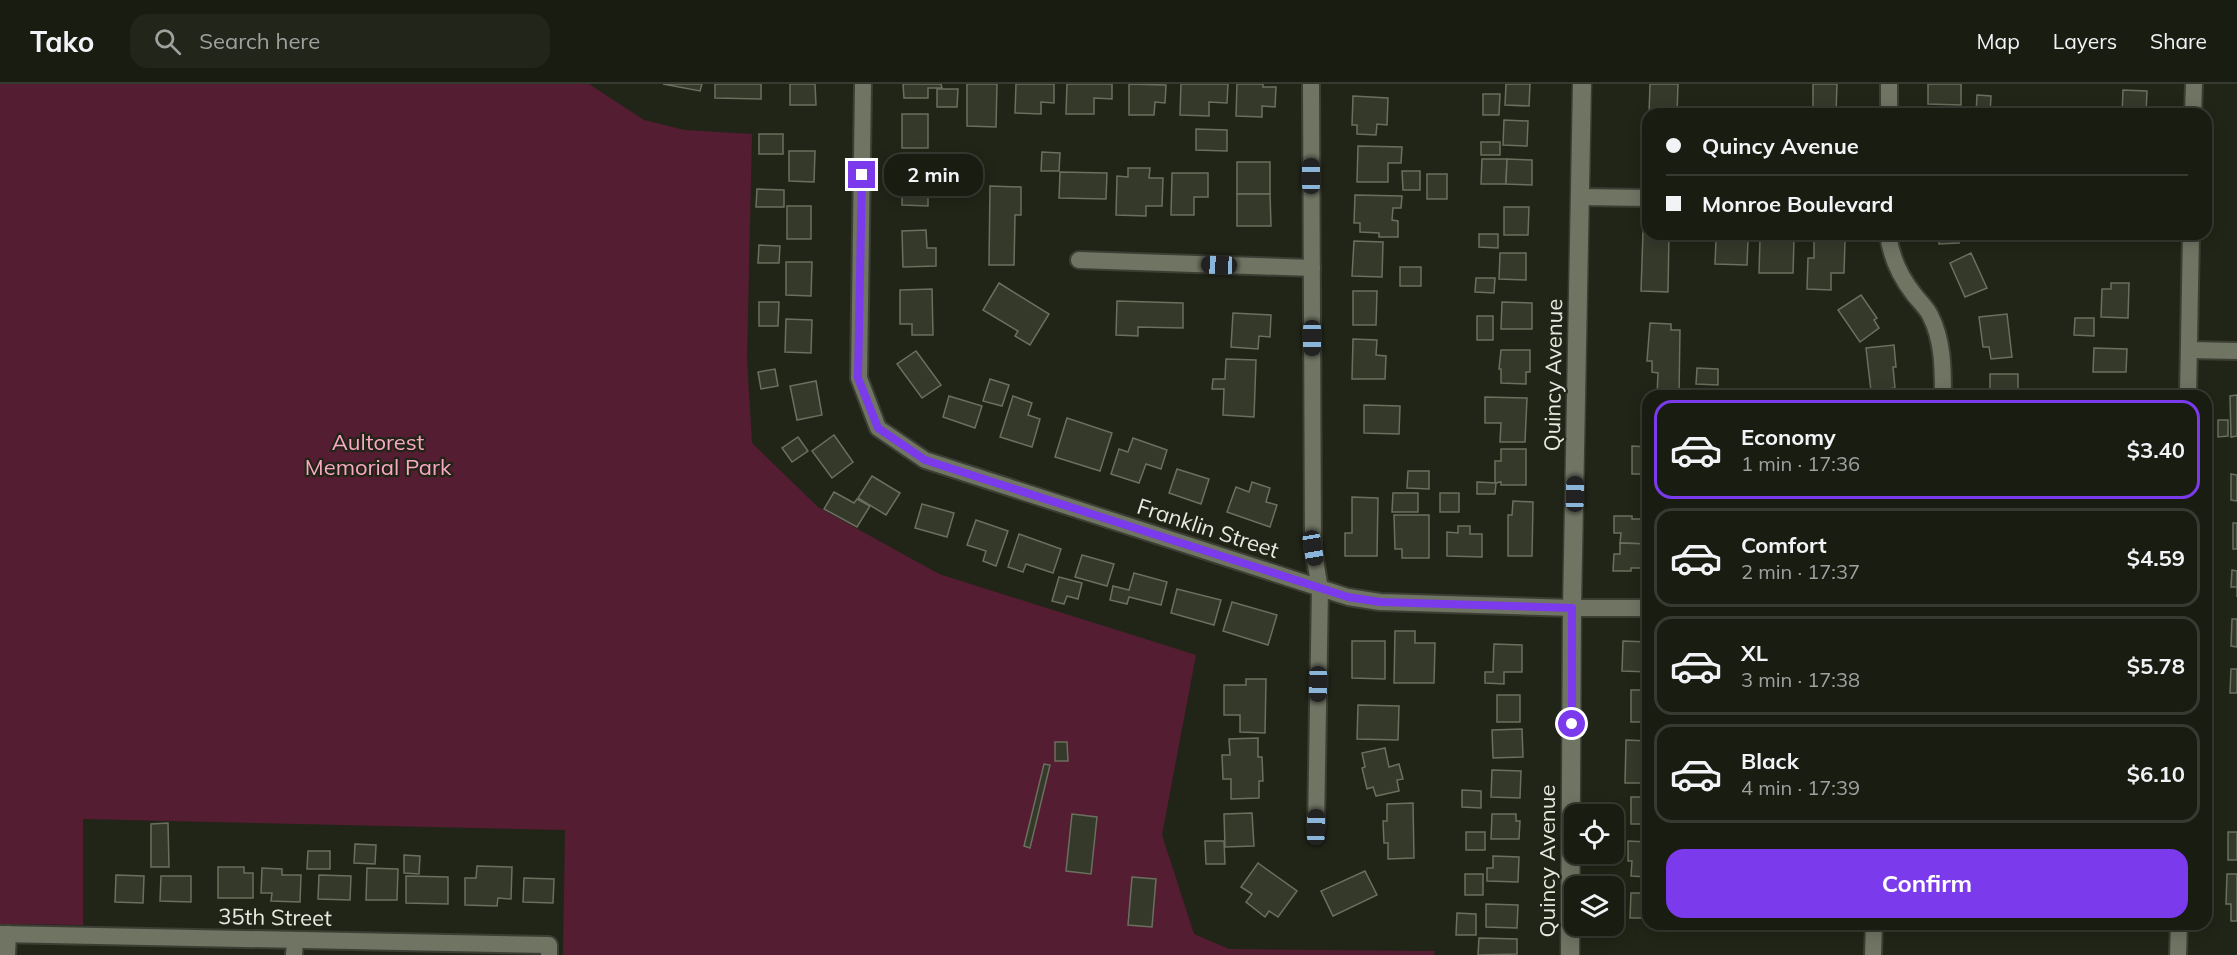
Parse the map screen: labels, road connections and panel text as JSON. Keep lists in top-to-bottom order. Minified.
{"streets":{"street":["Quincy Avenue","Franklin Street","35th Street"]},"crossings":[["Quincy Avenue","Franklin Street"]],"parks":["Aultorest Memorial Park"],"page":{"header":"Tako","search":"Search here","nav":["Map","Layers","Share"],"banner":["Quincy Avenue","Monroe Boulevard"],"bubble":"2 min","list":[{"name":"Economy","note":"1 min · 17:36","value":"$3.40"},{"name":"Comfort","note":"2 min · 17:37","value":"$4.59"},{"name":"XL","note":"3 min · 17:38","value":"$5.78"},{"name":"Black","note":"4 min · 17:39","value":"$6.10"}],"buttons":"Confirm"}}
